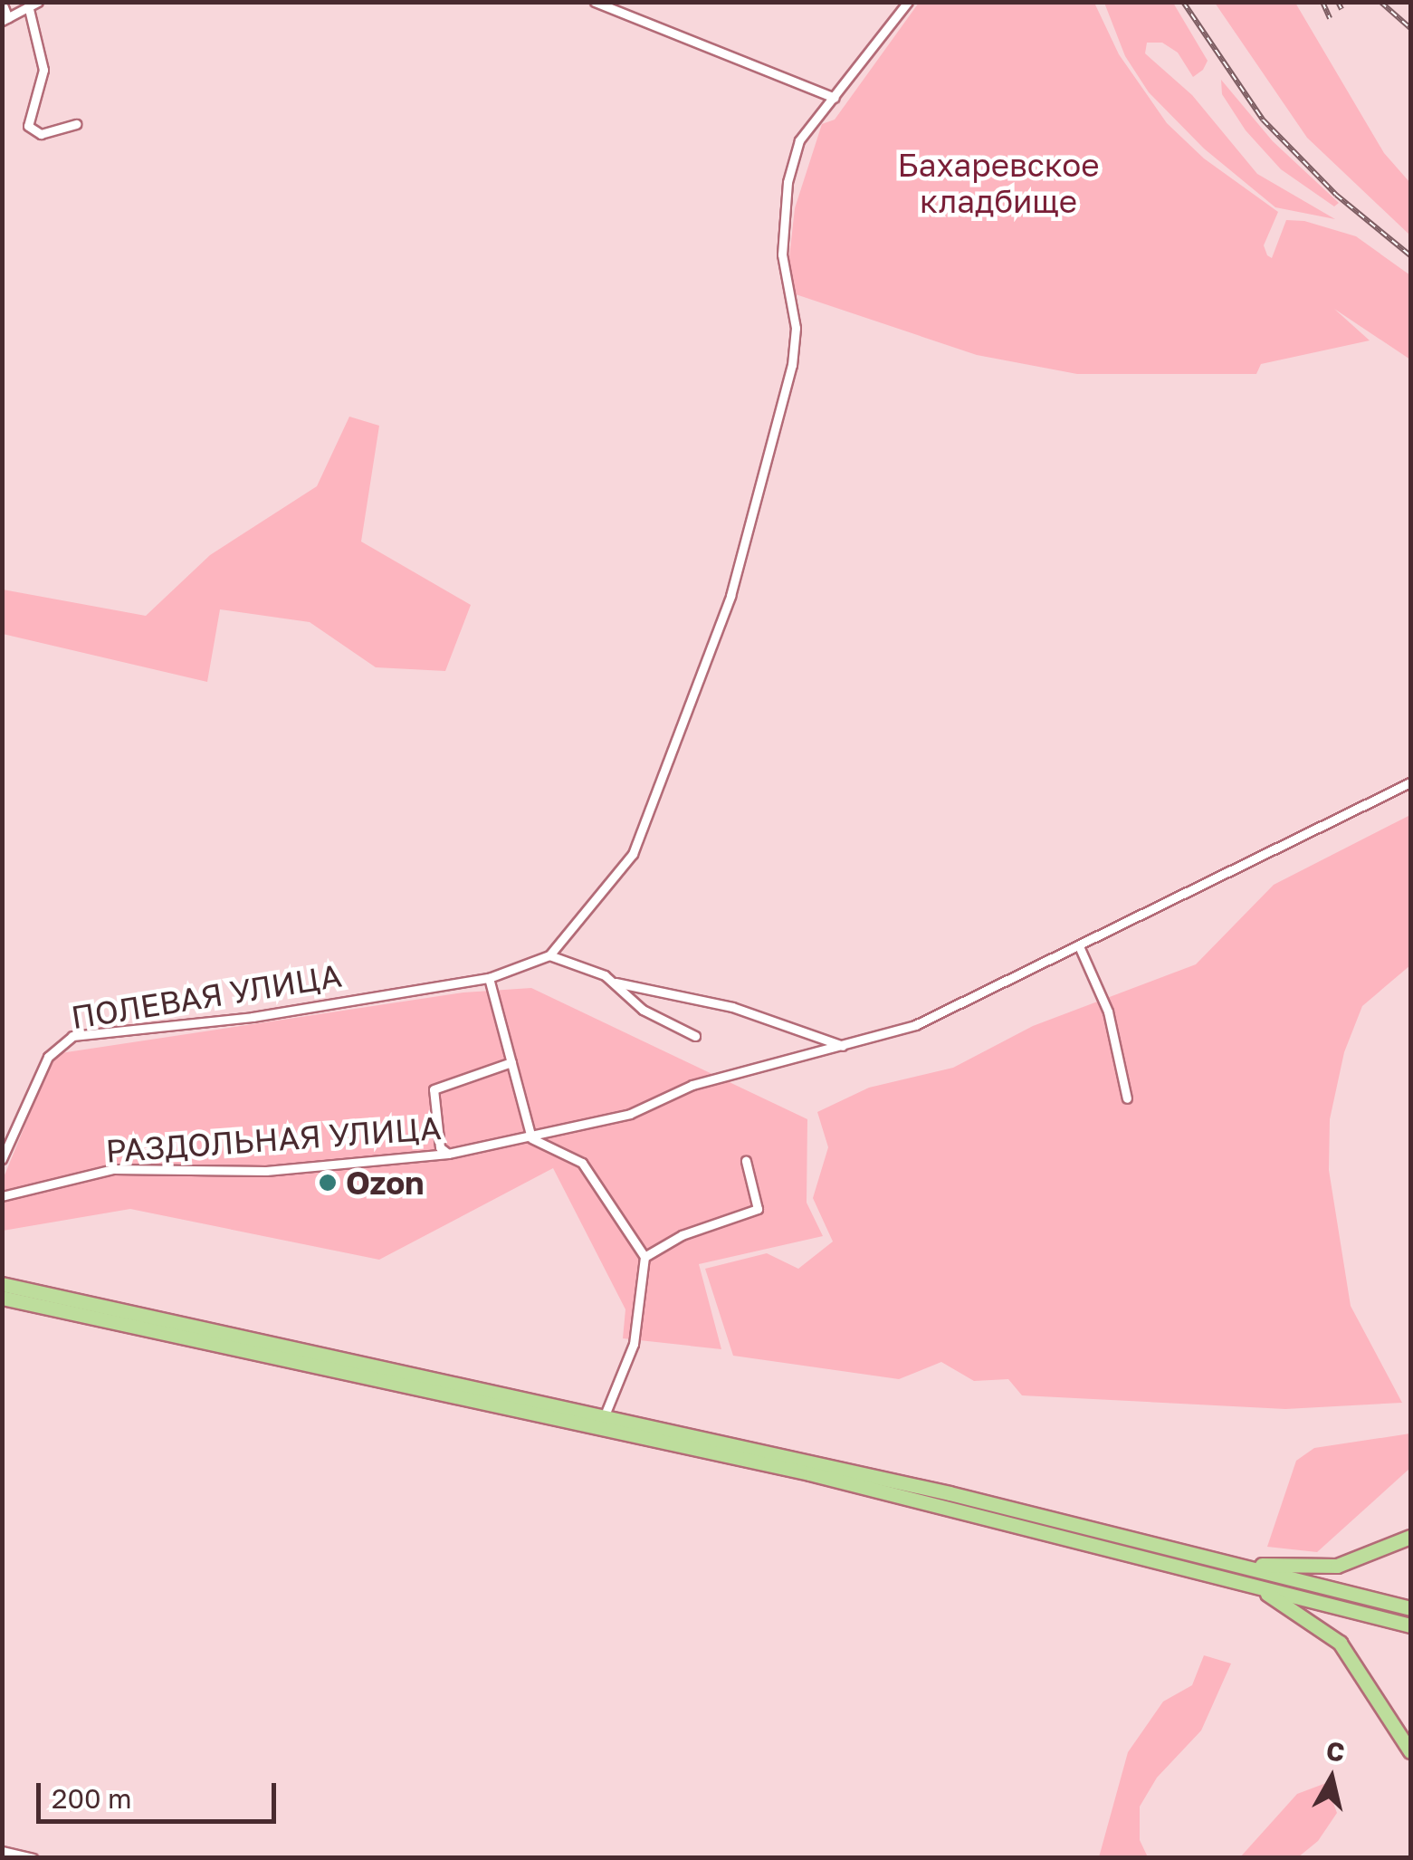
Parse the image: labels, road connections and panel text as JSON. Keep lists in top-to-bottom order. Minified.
{"streets":{"street":["ПОЛЕВАЯ УЛИЦА","РАЗДОЛЬНАЯ УЛИЦА"]},"parks":["Бахаревское кладбище"],"places":["Ozon"],"scale_bar":"200 m","north":"top"}
